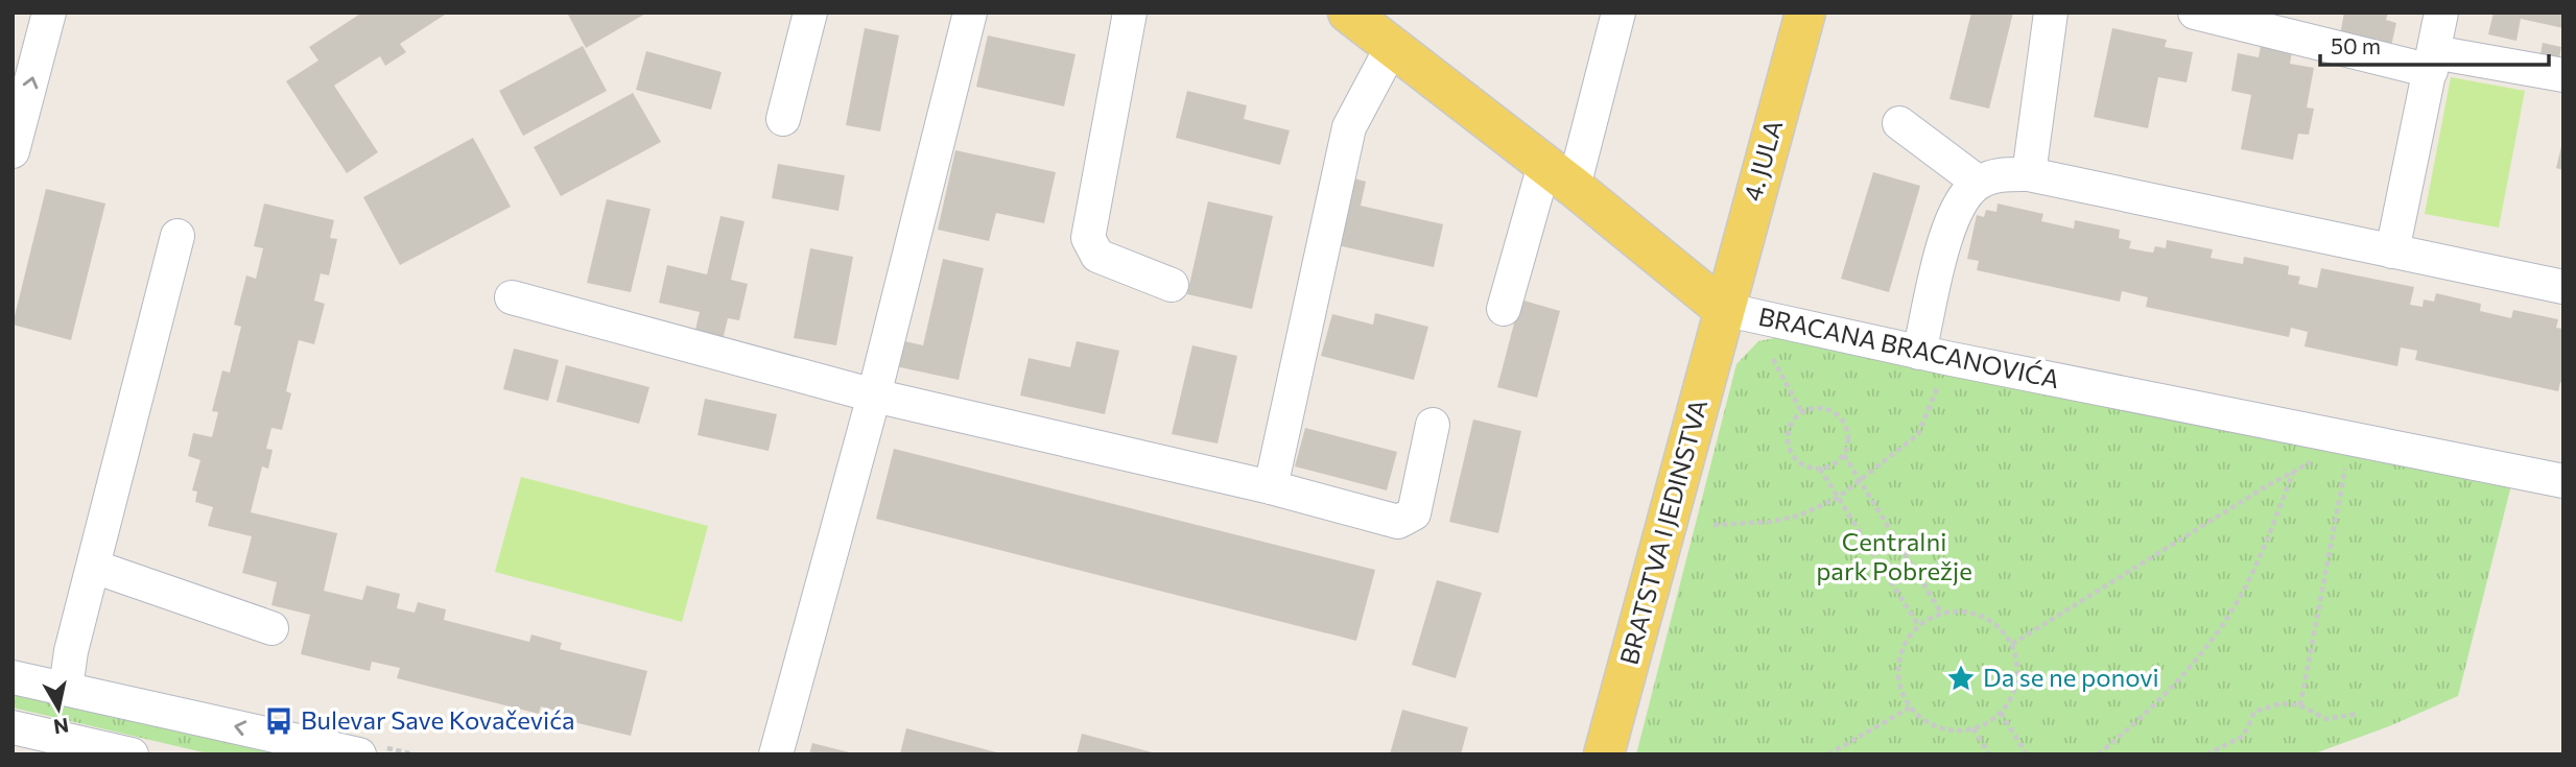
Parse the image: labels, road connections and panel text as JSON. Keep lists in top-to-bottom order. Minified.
{"streets":{"main road":["4. JULA","BRACANA BRACANOVIĆA","BRATSTVA I JEDINSTVA"]},"crossings":[["4. JULA","BRACANA BRACANOVIĆA"],["4. JULA","BRATSTVA I JEDINSTVA"],["BRACANA BRACANOVIĆA","BRATSTVA I JEDINSTVA"]],"parks":["Centralni park Pobrežje"],"places":{"place":["Da se ne ponovi"],"bus stop":["Bulevar Save Kovačevića"]},"scale_bar":"50 m","north":"bottom"}
